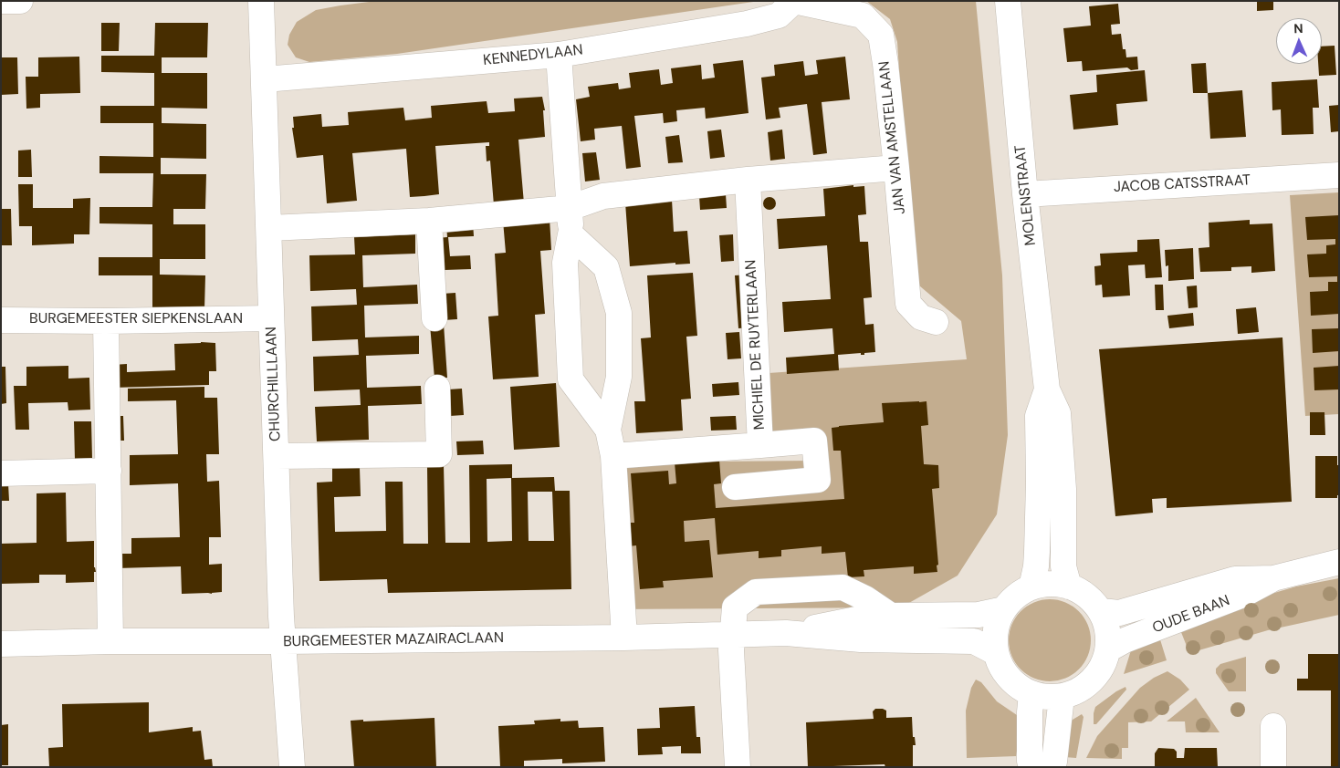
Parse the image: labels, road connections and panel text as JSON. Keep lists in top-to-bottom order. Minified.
{"streets":{"street":["KENNEDYLAAN","JAN VAN AMSTELLAAN","JACOB CATSSTRAAT","MOLENSTRAAT","BURGEMEESTER SIEPKENSLAAN","MICHIEL DE RUYTERLAAN","CHURCHILLLAAN","OUDE BAAN","BURGEMEESTER MAZAIRACLAAN"]},"crossings":[["KENNEDYLAAN","JAN VAN AMSTELLAAN"],["KENNEDYLAAN","CHURCHILLLAAN"],["JACOB CATSSTRAAT","MOLENSTRAAT"],["MOLENSTRAAT","OUDE BAAN"],["MOLENSTRAAT","BURGEMEESTER MAZAIRACLAAN"],["BURGEMEESTER SIEPKENSLAAN","CHURCHILLLAAN"],["CHURCHILLLAAN","BURGEMEESTER MAZAIRACLAAN"],["OUDE BAAN","BURGEMEESTER MAZAIRACLAAN"]],"north":"top"}
